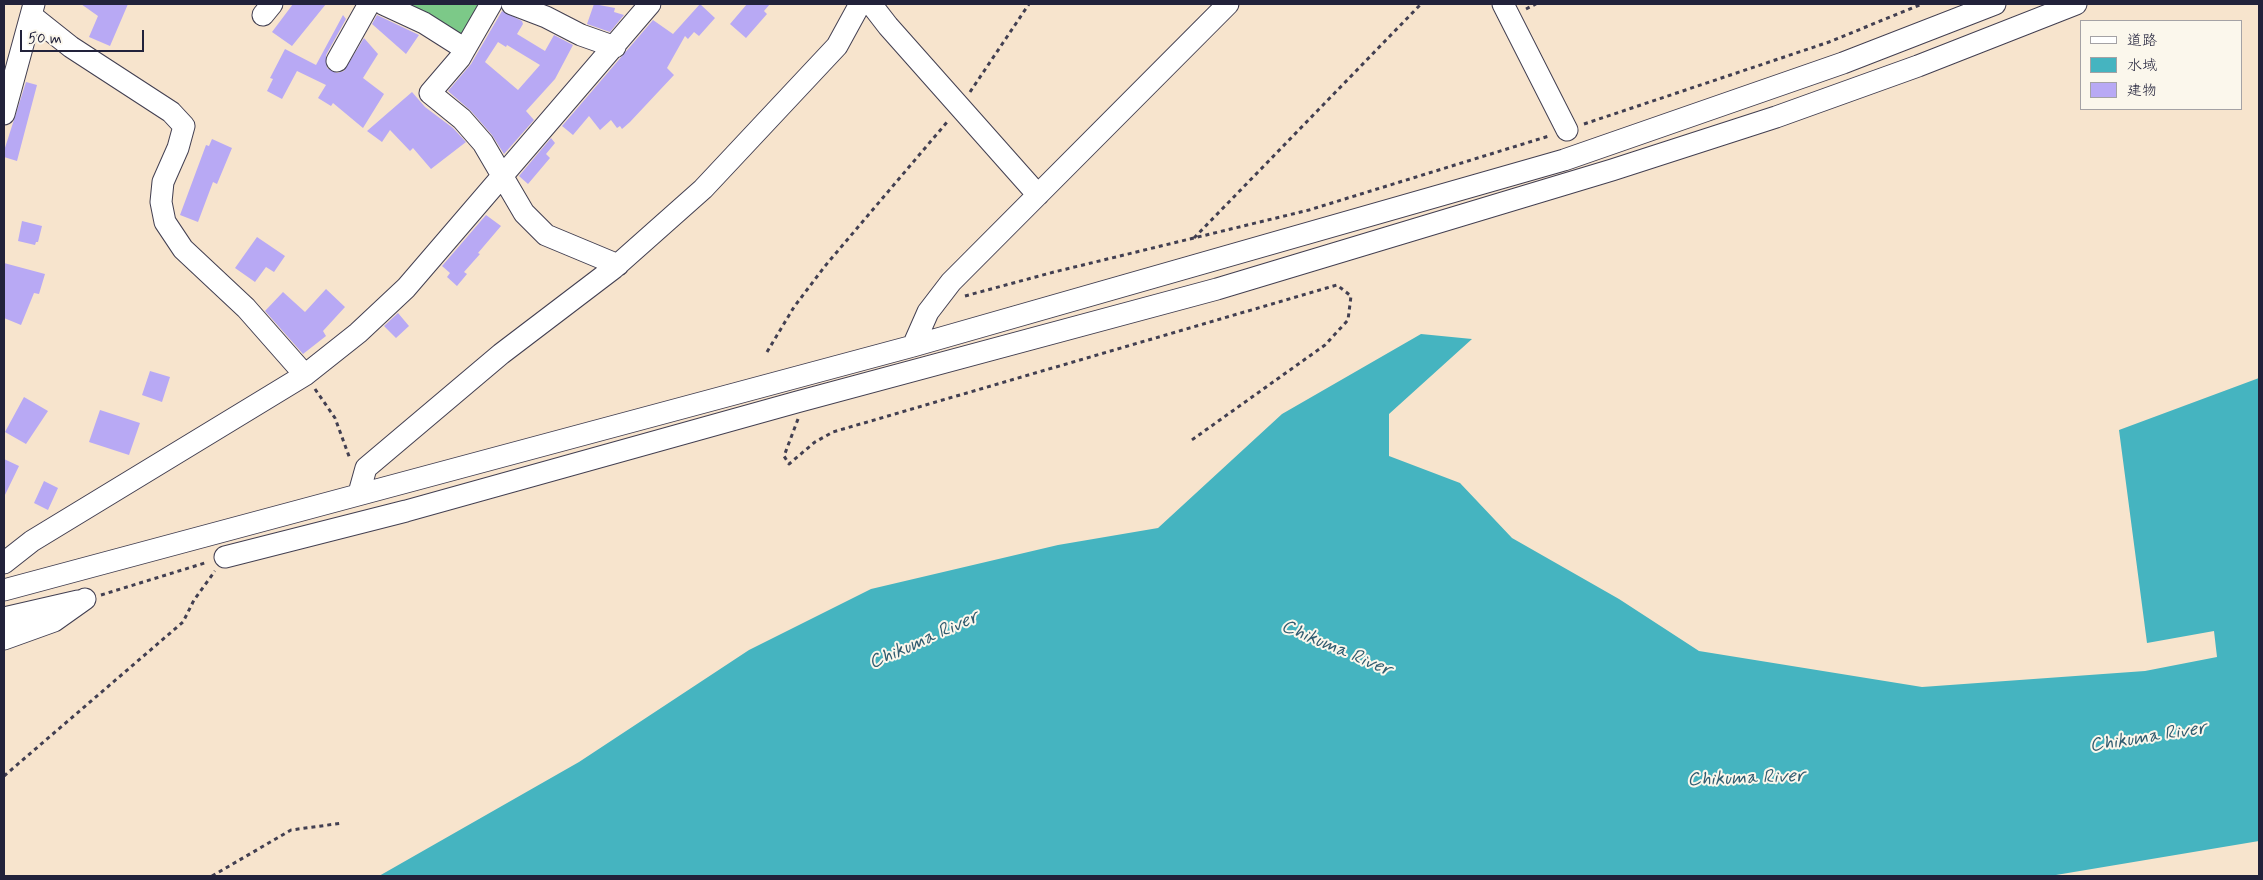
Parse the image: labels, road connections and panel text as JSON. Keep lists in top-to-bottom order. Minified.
{"water":["Chikuma River"],"legend":["道路","水域","建物"],"scale_bar":"50 m"}
